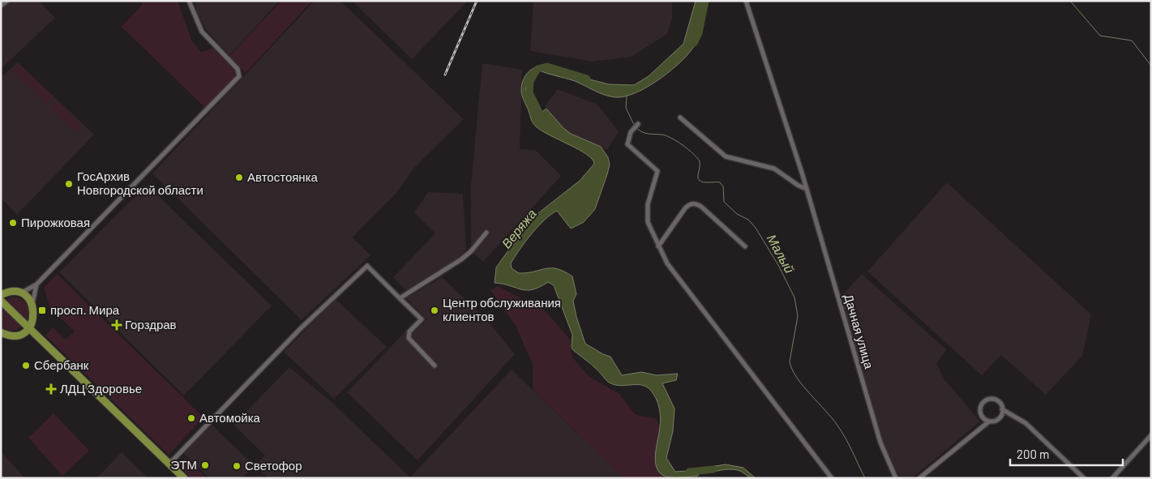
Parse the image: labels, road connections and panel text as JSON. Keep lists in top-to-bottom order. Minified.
{"streets":{"street":["Дачная улица"]},"water":["Веряжа","Малый"],"places":{"other":["Автостоянка","ГосАрхив Новгородской области","Пирожковая","Центр обслуживания клиентов","Сбербанк","Автомойка","ЭТМ","Светофор"],"transit":["просп. Мира"],"health":["Горздрав","ЛДЦ Здоровье"]},"scale_bar":"200 m"}
